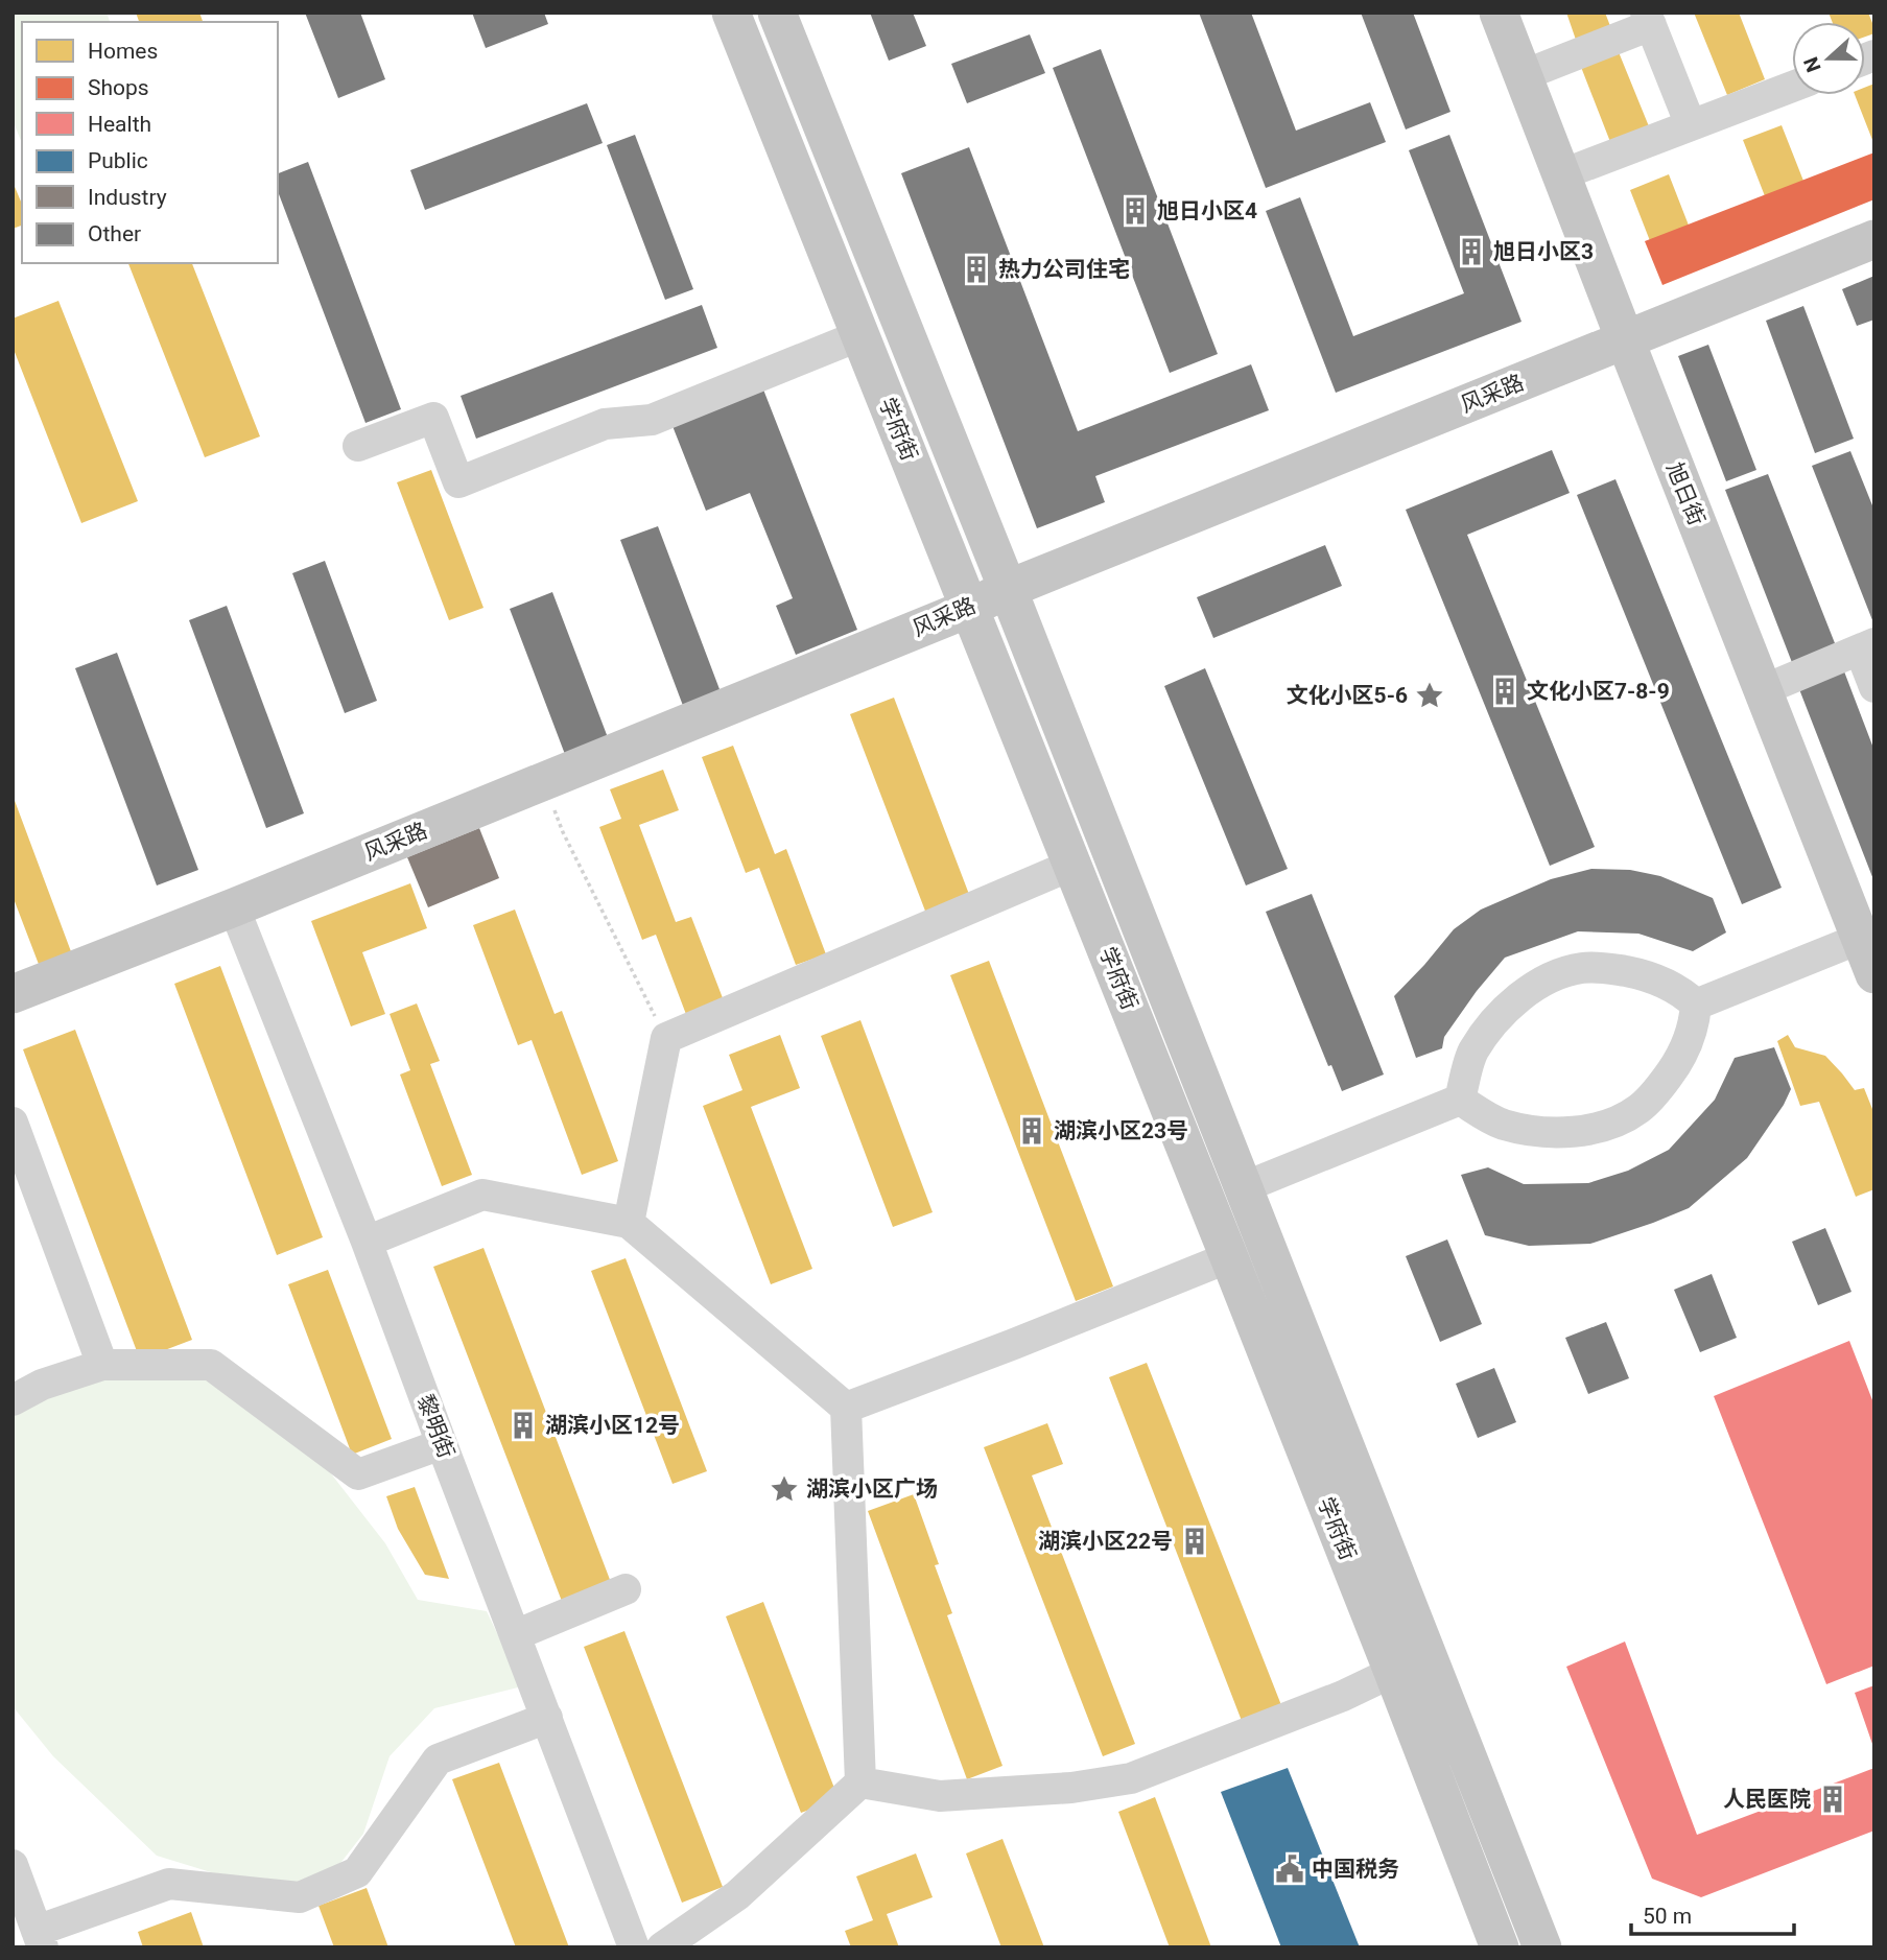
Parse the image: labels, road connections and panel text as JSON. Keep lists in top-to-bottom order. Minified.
{"streets":{"main road":["风采路","学府街","旭日街"],"street":["黎明街"]},"crossings":[["风采路","学府街"],["风采路","旭日街"],["风采路","黎明街"]],"places":{"building":["旭日小区4","旭日小区3","热力公司住宅","文化小区7-8-9","湖滨小区23号","湖滨小区12号","湖滨小区22号","人民医院"],"place":["文化小区5-6","湖滨小区广场"],"public building":["中国税务"]},"legend":["Homes","Shops","Health","Public","Industry","Other"],"scale_bar":"50 m","north":"left"}
